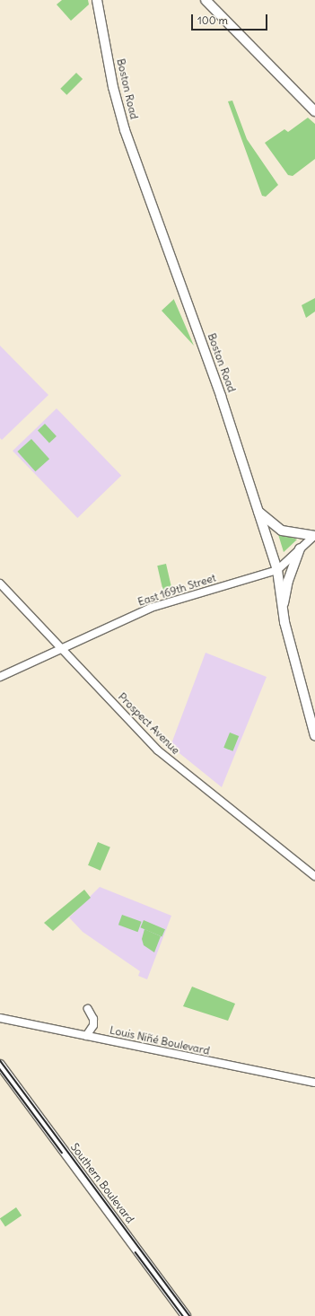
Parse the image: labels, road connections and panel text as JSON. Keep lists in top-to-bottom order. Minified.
{"streets":{"main road":["Boston Road","Southern Boulevard"],"street":["East 169th Street","Prospect Avenue","Louis Niñé Boulevard"]},"crossings":[["Boston Road","East 169th Street"],["East 169th Street","Prospect Avenue"]],"scale_bar":"100 m"}
